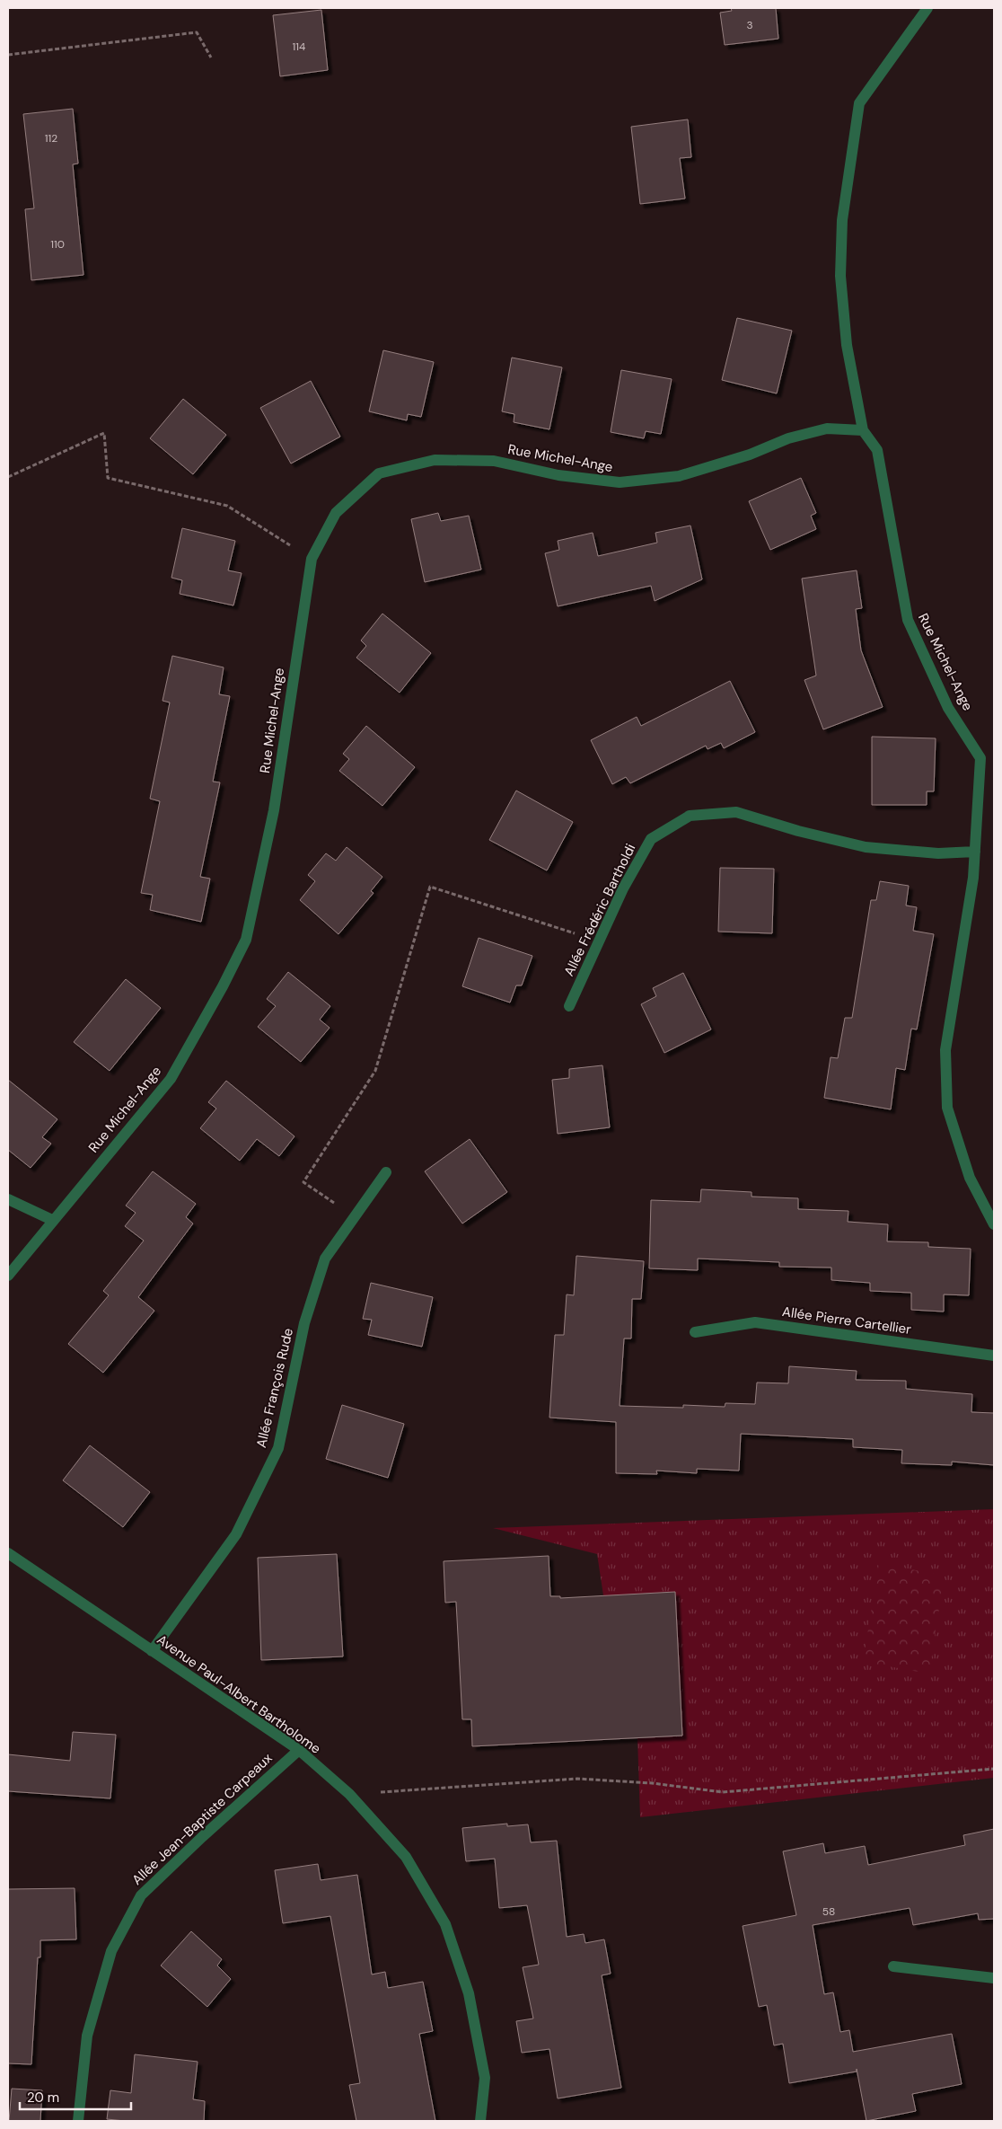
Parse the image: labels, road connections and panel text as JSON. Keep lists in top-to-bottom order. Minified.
{"streets":{"street":["Rue Michel-Ange","Allée Frédéric Bartholdi","Allée Pierre Cartellier","Allée François Rude","Avenue Paul-Albert Bartholome","Allée Jean-Baptiste Carpeaux"]},"crossings":[["Rue Michel-Ange","Allée Frédéric Bartholdi"],["Allée François Rude","Avenue Paul-Albert Bartholome"],["Avenue Paul-Albert Bartholome","Allée Jean-Baptiste Carpeaux"]],"house_numbers":["3","114","112","110","58"],"scale_bar":"20 m"}
